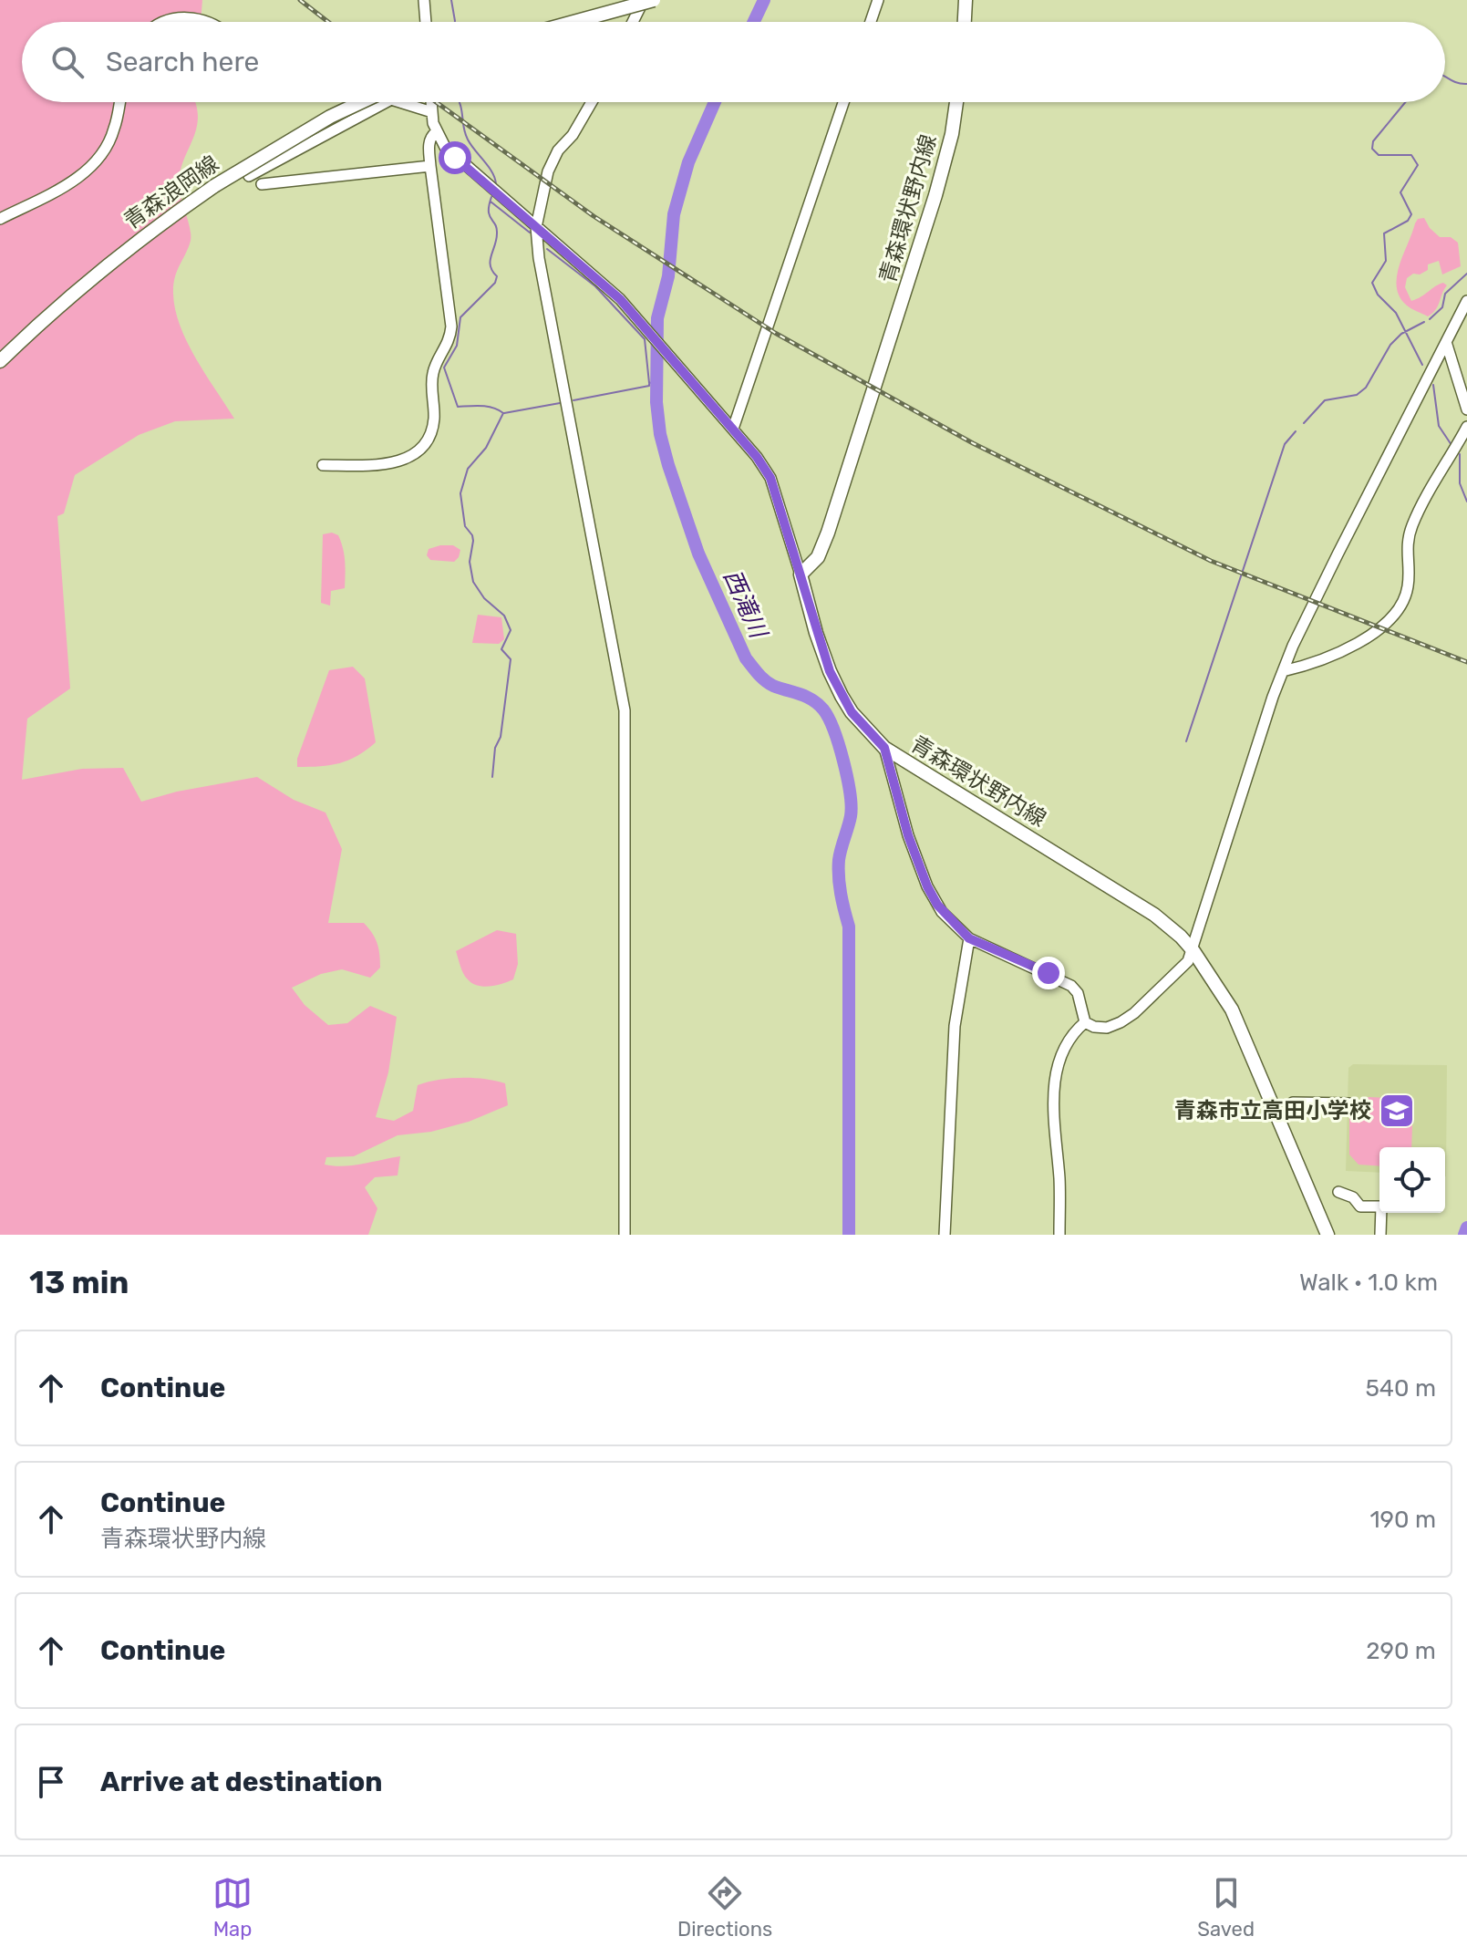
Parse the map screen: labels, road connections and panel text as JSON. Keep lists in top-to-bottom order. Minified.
{"streets":{"main road":["青森浪岡線","青森環状野内線"]},"water":["西滝川"],"places":{"school or university":["青森市立高田小学校"]},"page":{"search":"Search here","heading":["13 min","Walk · 1.0 km"],"list":[["Continue","540 m"],["Continue","青森環状野内線","190 m"],["Continue","290 m"],"Arrive at destination"],"nav":["Map","Directions","Saved"]}}
